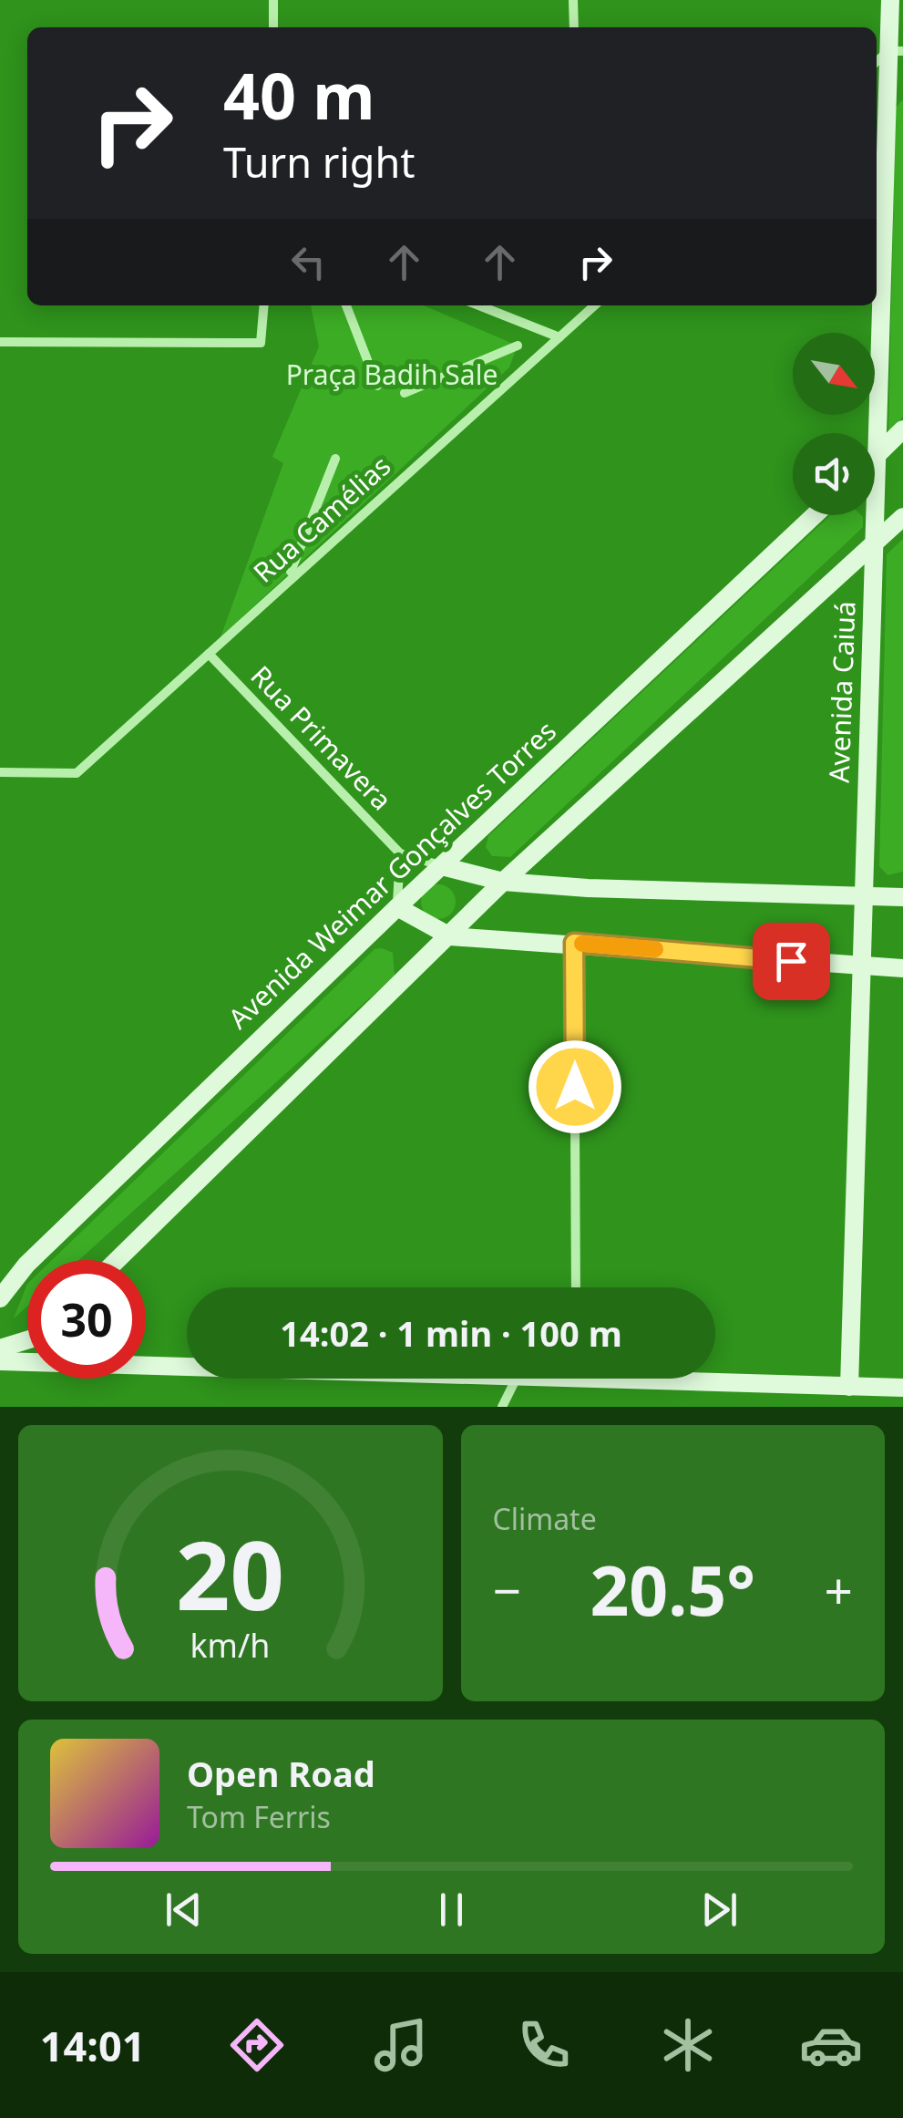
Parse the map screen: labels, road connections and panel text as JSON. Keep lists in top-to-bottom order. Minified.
{"streets":{"main road":["Avenida Caiuá","Avenida Weimar Gonçalves Torres"],"street":["Rua Camélias","Rua Primavera"]},"crossings":[["Rua Camélias","Rua Primavera"],["Rua Primavera","Avenida Weimar Gonçalves Torres"]],"parks":["Praça Badih Sale"],"north":"bottom right","page":{"turn":["40 m","Turn right"],"limit":"30","trip":"14:02 · 1 min · 100 m","tile":"Climate","heat":["−","20.5°","+"],"song":["Open Road","Tom Ferris"],"tabs":"14:01","gauge":["20","km/h"]}}
